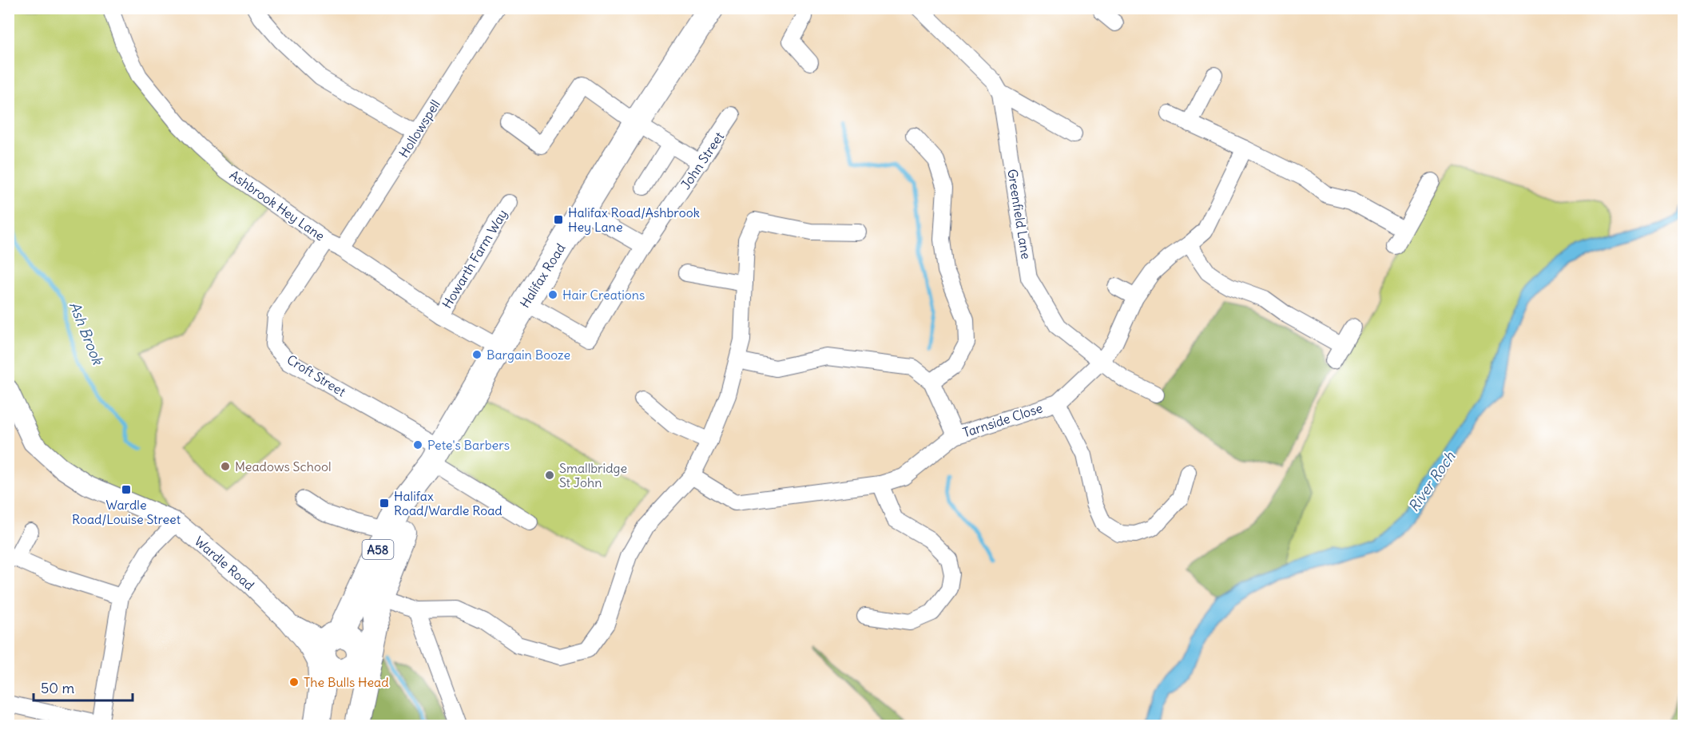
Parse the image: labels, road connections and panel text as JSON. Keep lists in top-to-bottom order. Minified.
{"streets":{"highway":["Halifax Road","A58"],"street":["Hollowspell","John Street","Ashbrook Hey Lane","Greenfield Lane","Howarth Farm Way","Croft Street","Tarnside Close","Wardle Road"]},"crossings":[["Hollowspell","Ashbrook Hey Lane"],["John Street","Halifax Road"],["Ashbrook Hey Lane","Howarth Farm Way"],["Ashbrook Hey Lane","Halifax Road"],["Ashbrook Hey Lane","Croft Street"],["Halifax Road","Croft Street"],["Halifax Road","A58"],["Halifax Road","Wardle Road"],["A58","Wardle Road"]],"water":["Ash Brook","River Roch"],"places":{"transit":["Halifax Road/Ashbrook Hey Lane","Wardle Road/Louise Street","Halifax Road/Wardle Road"],"other":["Hair Creations","Bargain Booze","Pete's Barbers","Meadows School","Smallbridge St John","The Bulls Head"]},"scale_bar":"50 m"}
